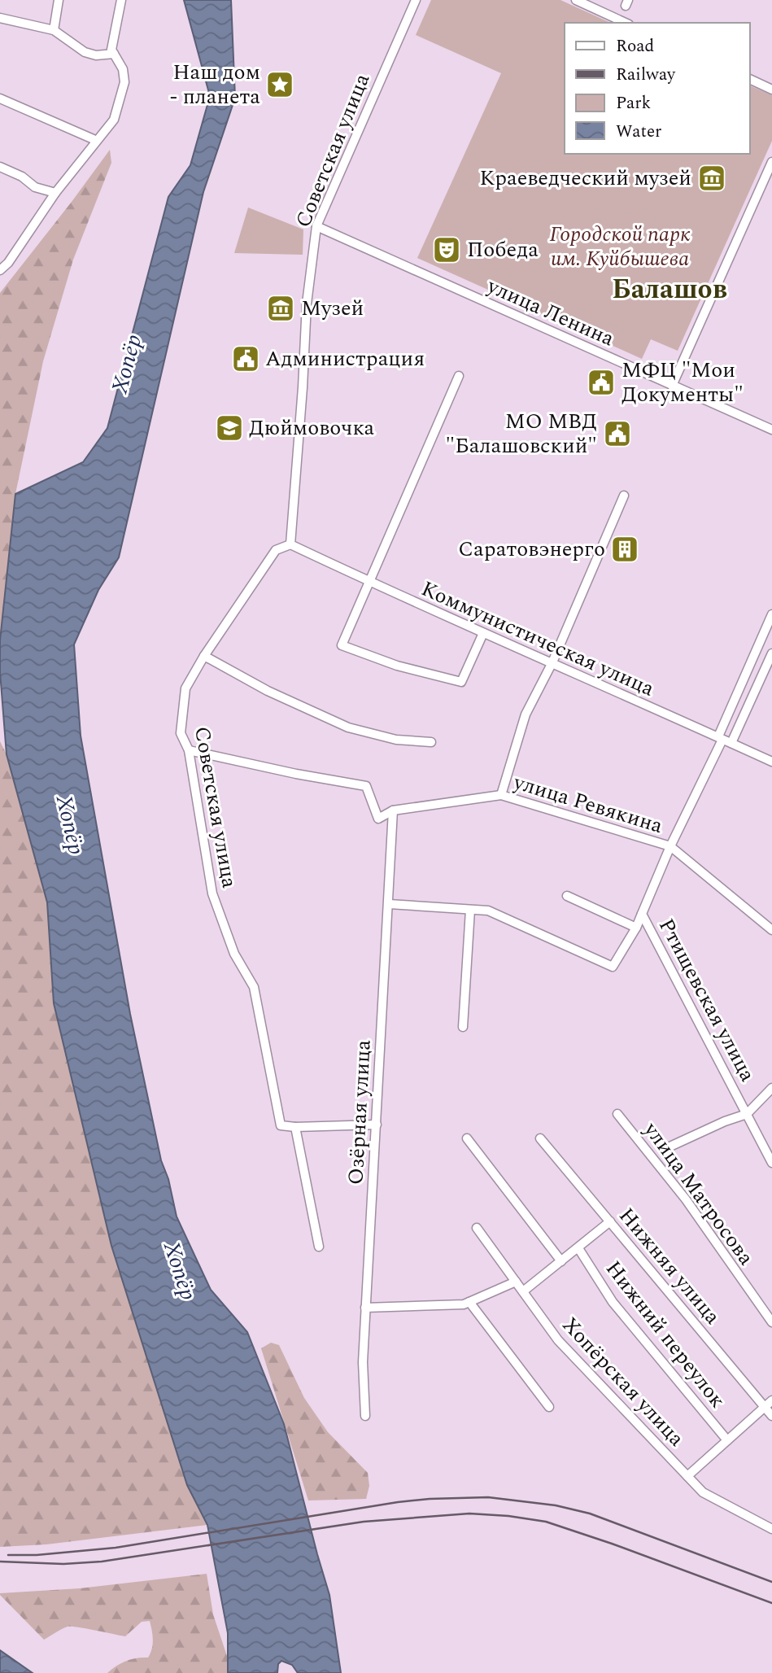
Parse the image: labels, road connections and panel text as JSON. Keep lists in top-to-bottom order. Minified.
{"streets":{"street":["Советская улица","улица Ленина","Коммунистическая улица","улица Ревякина","Ртищевская улица","Озёрная улица","улица Матросова","Нижняя улица","Нижний переулок","Хопёрская улица"]},"crossings":[["Советская улица","улица Ленина"],["Советская улица","Коммунистическая улица"],["Советская улица","улица Ревякина"],["Коммунистическая улица","Ртищевская улица"],["улица Ревякина","Ртищевская улица"],["улица Ревякина","Озёрная улица"],["Ртищевская улица","Озёрная улица"]],"districts":["Балашов"],"water":["Хопёр"],"parks":["Городской парк им. Куйбышева"],"places":{"place":["Наш дом - планета"],"museum":["Краеведческий музей","Музей"],"theatre":["Победа"],"public building":["Администрация","МФЦ \"Мои Документы\"","МО МВД \"Балашовский\""],"school or university":["Дюймовочка"],"building":["Саратовэнерго"]},"legend":["Road","Railway","Park","Water"]}
